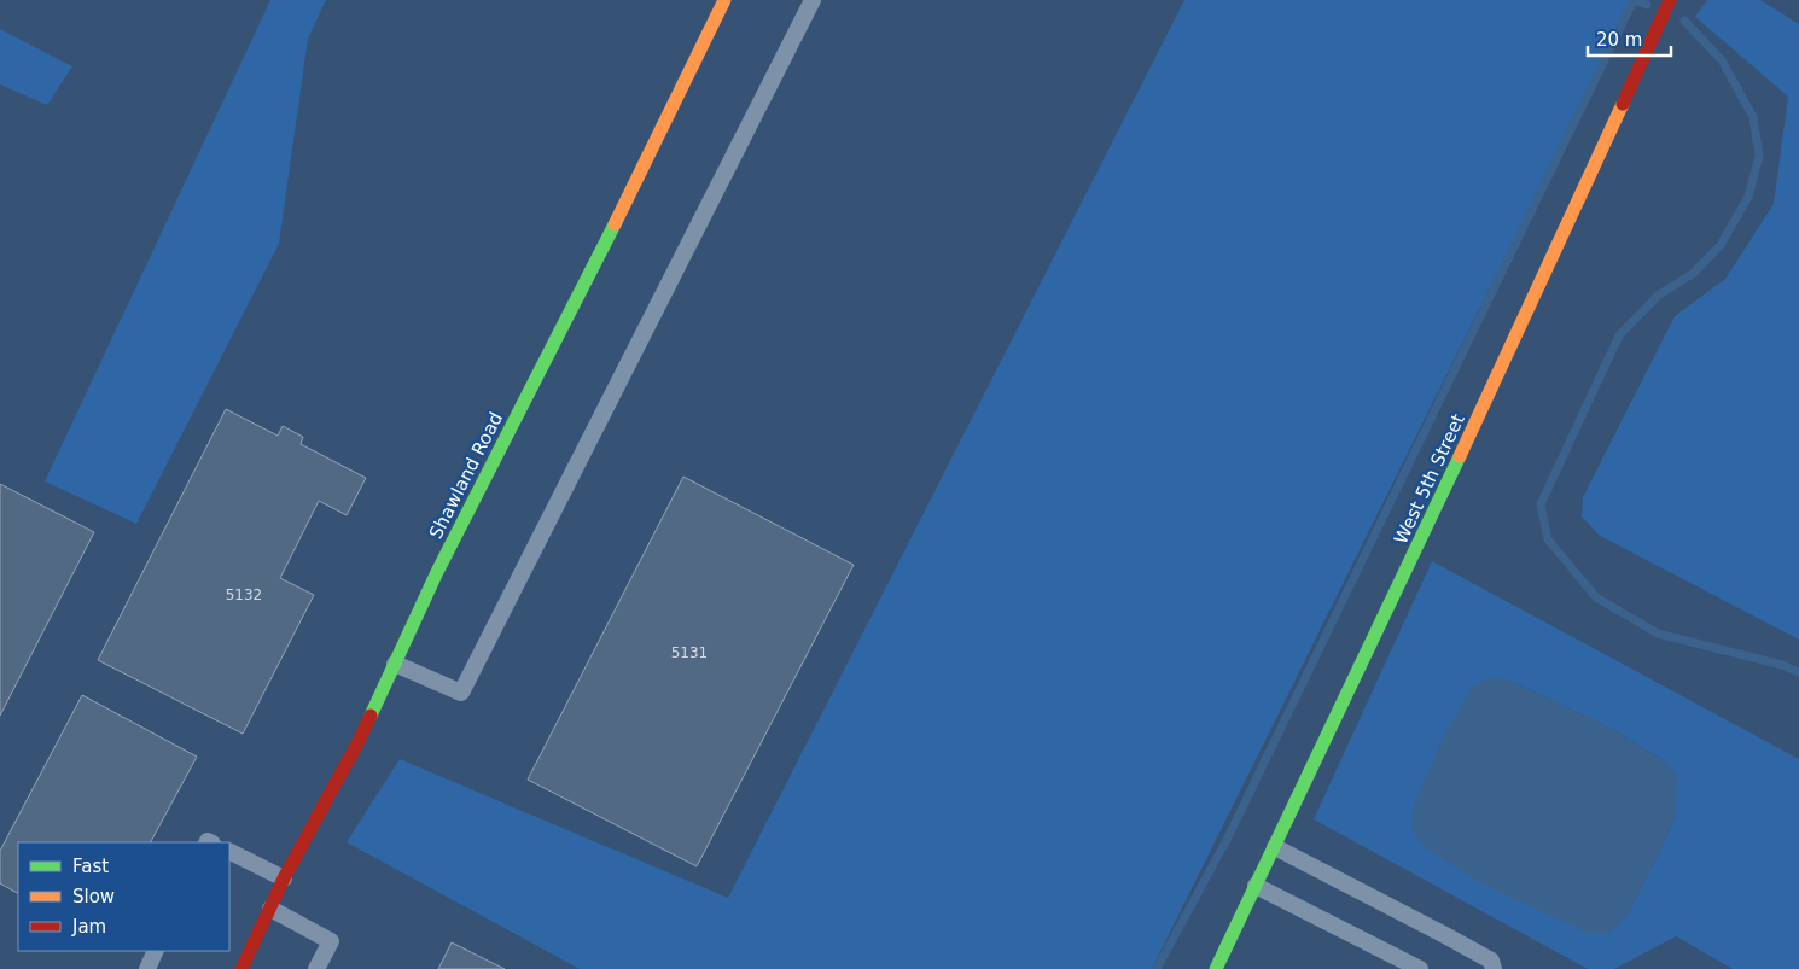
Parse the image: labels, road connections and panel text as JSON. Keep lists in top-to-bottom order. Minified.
{"streets":{"street":["Shawland Road","West 5th Street"]},"house_numbers":["5132","5131"],"legend":["Fast","Slow","Jam"],"scale_bar":"20 m"}
